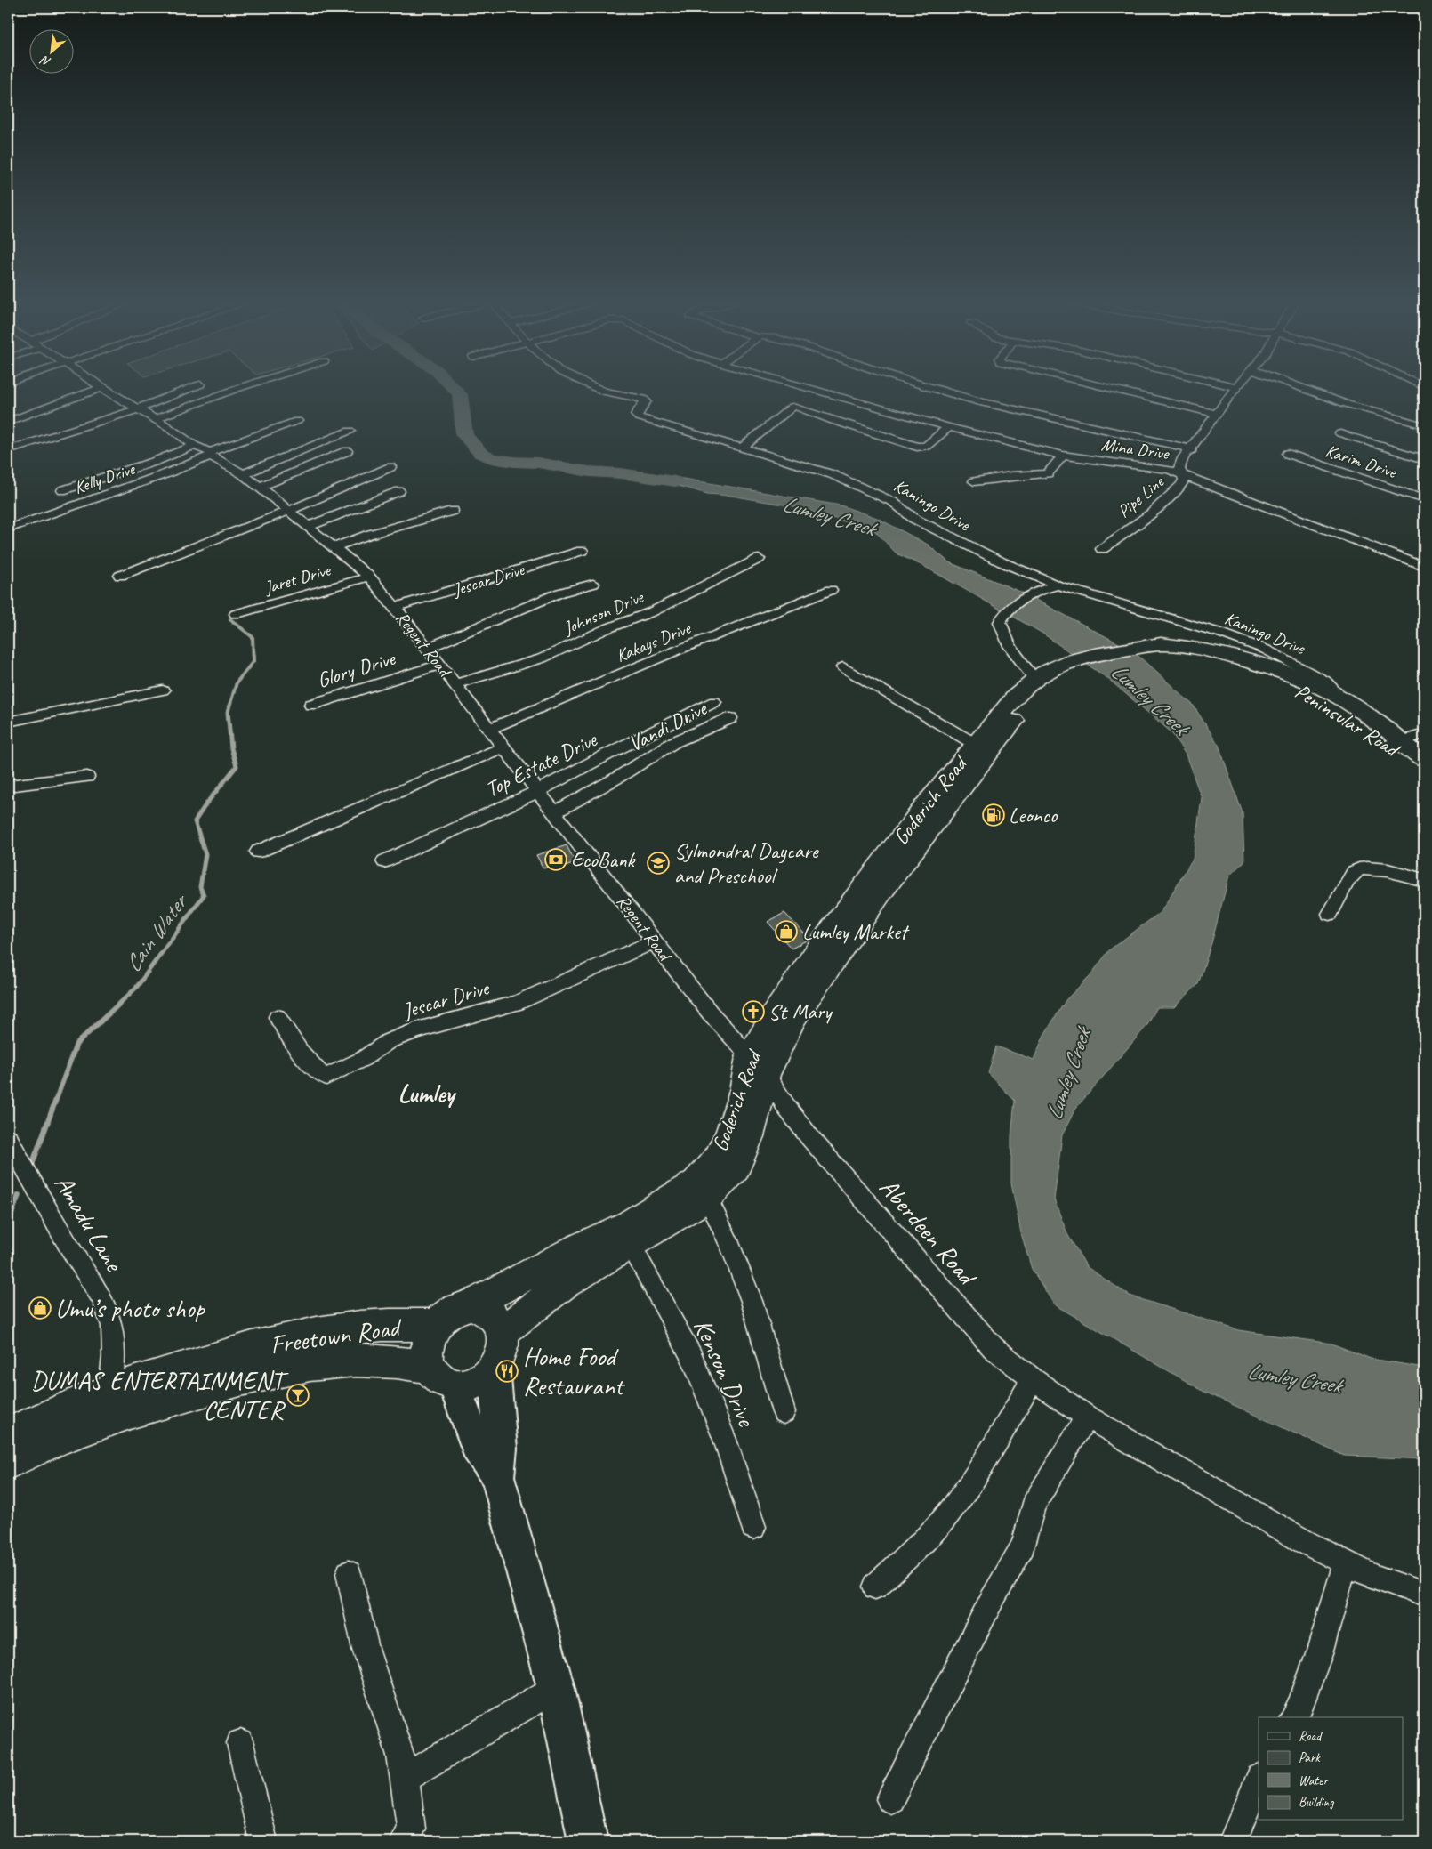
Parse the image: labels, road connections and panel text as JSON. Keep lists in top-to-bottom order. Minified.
{"streets":{"main road":["Peninsular Road","Goderich Road","Freetown Road"],"street":["Mina Drive","Karim Drive","Kelly Drive","Pipe Line","Kaningo Drive","Jaret Drive","Jescar Drive","Johnson Drive","Kakays Drive","Regent Road","Glory Drive","Vandi Drive","Top Estate Drive","Amadu Lane","Aberdeen Road","Kenson Drive"]},"crossings":[["Mina Drive","Pipe Line"],["Kelly Drive","Regent Road"],["Kaningo Drive","Peninsular Road"],["Jaret Drive","Regent Road"],["Jescar Drive","Regent Road"],["Johnson Drive","Regent Road"],["Kakays Drive","Regent Road"],["Regent Road","Glory Drive"],["Regent Road","Vandi Drive"],["Regent Road","Top Estate Drive"],["Regent Road","Goderich Road"],["Regent Road","Aberdeen Road"],["Peninsular Road","Goderich Road"],["Goderich Road","Aberdeen Road"],["Goderich Road","Freetown Road"],["Goderich Road","Kenson Drive"],["Amadu Lane","Freetown Road"]],"districts":["Lumley"],"water":["Lumley Creek","Cain Water"],"places":{"fuel station":["Leonco"],"bank":["EcoBank"],"school or university":["Sylmondral Daycare and Preschool"],"shop":["Lumley Market","Umu’s photo shop"],"church":["St Mary"],"restaurant":["Home Food Restaurant"],"bar":["DUMAS ENTERTAINMENT CENTER"]},"legend":["Road","Park","Water","Building"],"north":"bottom left"}
